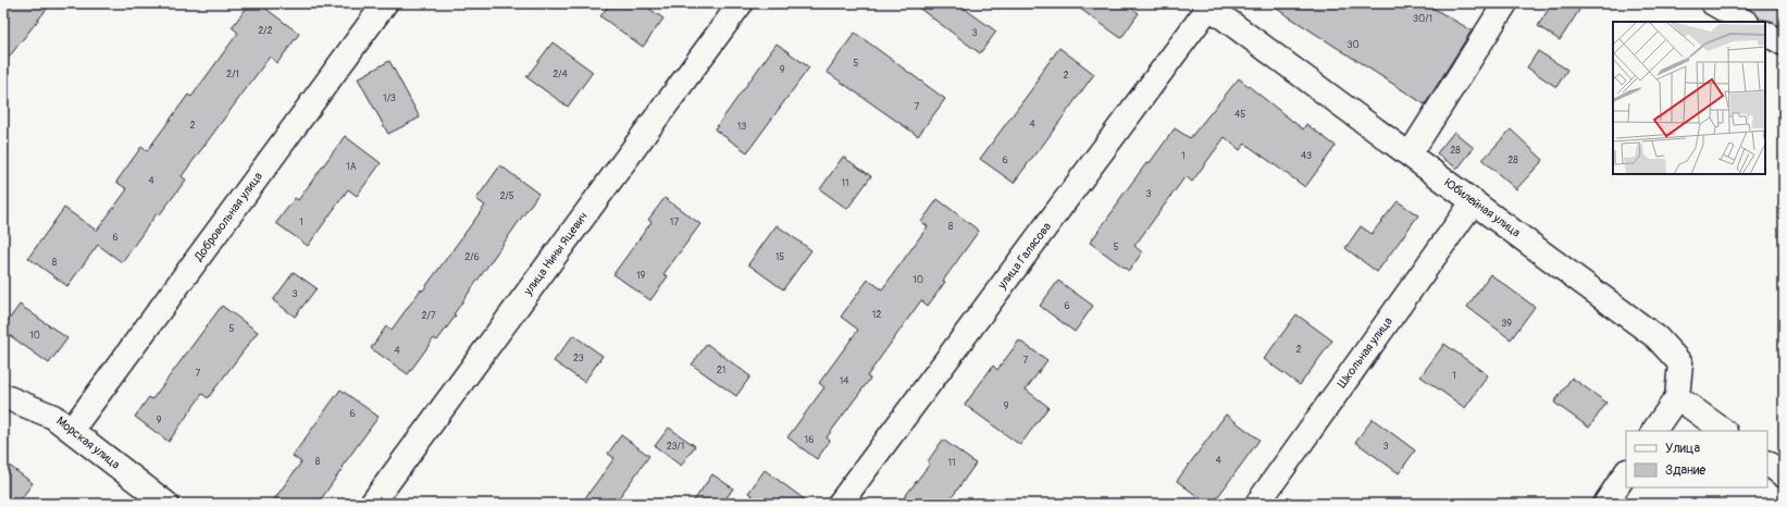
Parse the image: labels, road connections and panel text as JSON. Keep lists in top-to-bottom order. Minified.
{"streets":{"street":["Юбилейная улица","Добровольная улица","улица Нины Яцевич","улица Галясова","Школьная улица","Морская улица"]},"crossings":[["Юбилейная улица","улица Галясова"],["Юбилейная улица","Школьная улица"],["Добровольная улица","Морская улица"]],"house_numbers":["30/1","2/2","3","30","5","9","2/1","2/4","2","1/3","7","45","4","2","13","28","1","43","6","28","1А","4","11","3","2/5","1","17","8","6","5","2/6","15","8","19","10","3","6","12","2/7","39","5","10","2","4","23","7","21","7","1","14","9","6","9","16","23/1","3","4","8","11"],"legend":["Улица","Здание"]}
